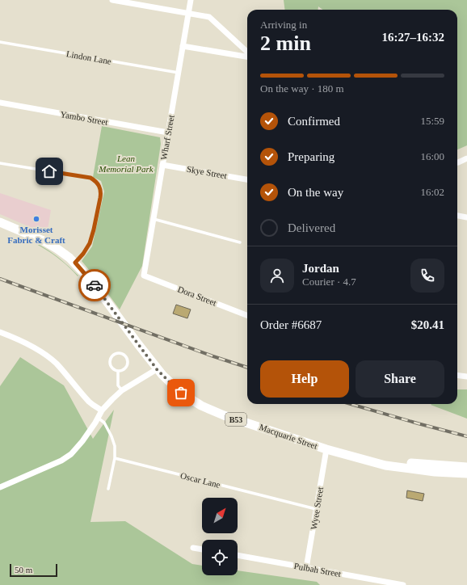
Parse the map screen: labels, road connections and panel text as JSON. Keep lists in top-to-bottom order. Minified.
{"streets":{"main road":["B53","Macquarie Street"],"street":["Yambo Street","Wharf Street","Skye Street","Dora Street","Wyee Street","Pulbah Street"],"lane":["Lindon Lane","Oscar Lane"]},"crossings":[["Lindon Lane","Wharf Street"],["Yambo Street","Wharf Street"],["Wharf Street","Skye Street"],["Wharf Street","Dora Street"],["B53","Macquarie Street"],["Macquarie Street","Wyee Street"],["Oscar Lane","Wyee Street"],["Wyee Street","Pulbah Street"]],"parks":["Lean Memorial Park"],"places":["Morisset Fabric & Craft"],"scale_bar":"50 m","north":"top right","page":{"heading":["2 min","Arriving in","16:27–16:32"],"panel":["Jordan","Courier · 4.7","Order #6687","$20.41"],"bar":"On the way · 180 m","list":[["Confirmed","15:59"],["Preparing","16:00"],["On the way","16:02"],"Delivered"],"buttons":["Help","Share"],"scale":"50 m"}}
